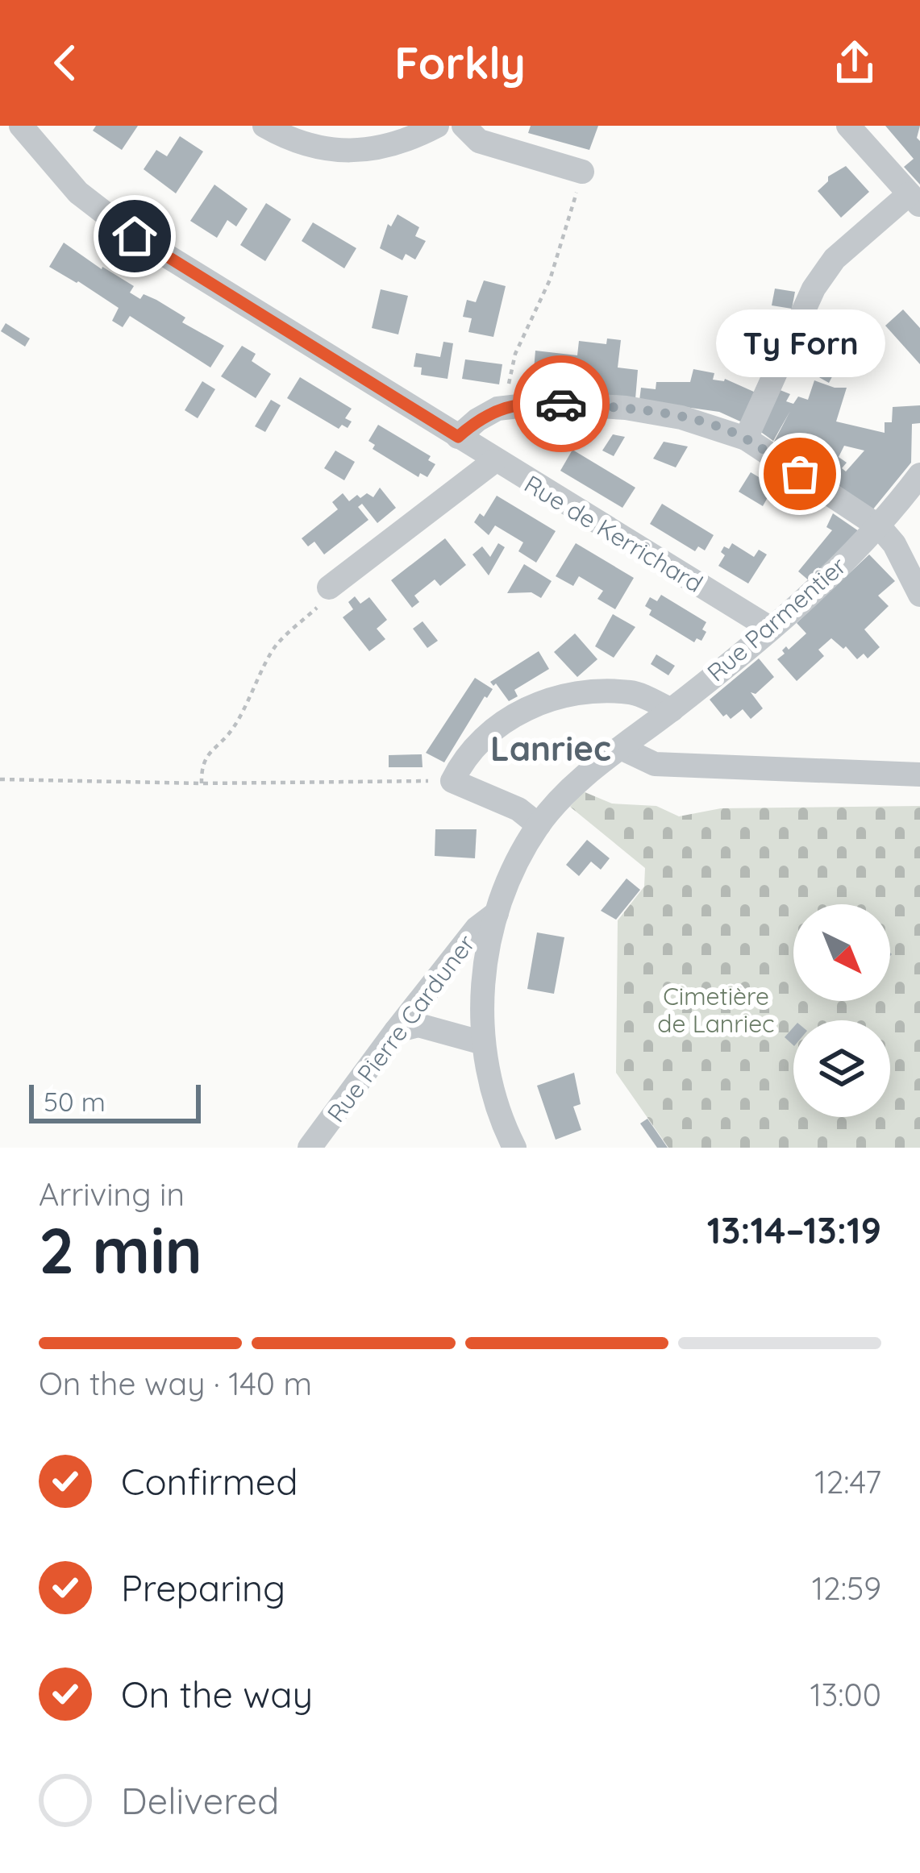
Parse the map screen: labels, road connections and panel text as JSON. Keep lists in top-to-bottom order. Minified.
{"streets":{"street":["Rue de Kerrichard","Rue Parmentier","Rue Pierre Carduner"]},"crossings":[["Rue de Kerrichard","Rue Parmentier"],["Rue Parmentier","Rue Pierre Carduner"]],"districts":["Lanriec"],"parks":["Cimetière de Lanriec"],"places":["Ty Forn"],"scale_bar":"50 m","north":"bottom right","page":{"header":"Forkly","bubble":"Ty Forn","scale":"50 m","heading":["2 min","Arriving in","13:14–13:19"],"bar":"On the way · 140 m","list":[["Confirmed","12:47"],["Preparing","12:59"],["On the way","13:00"],"Delivered"]}}
